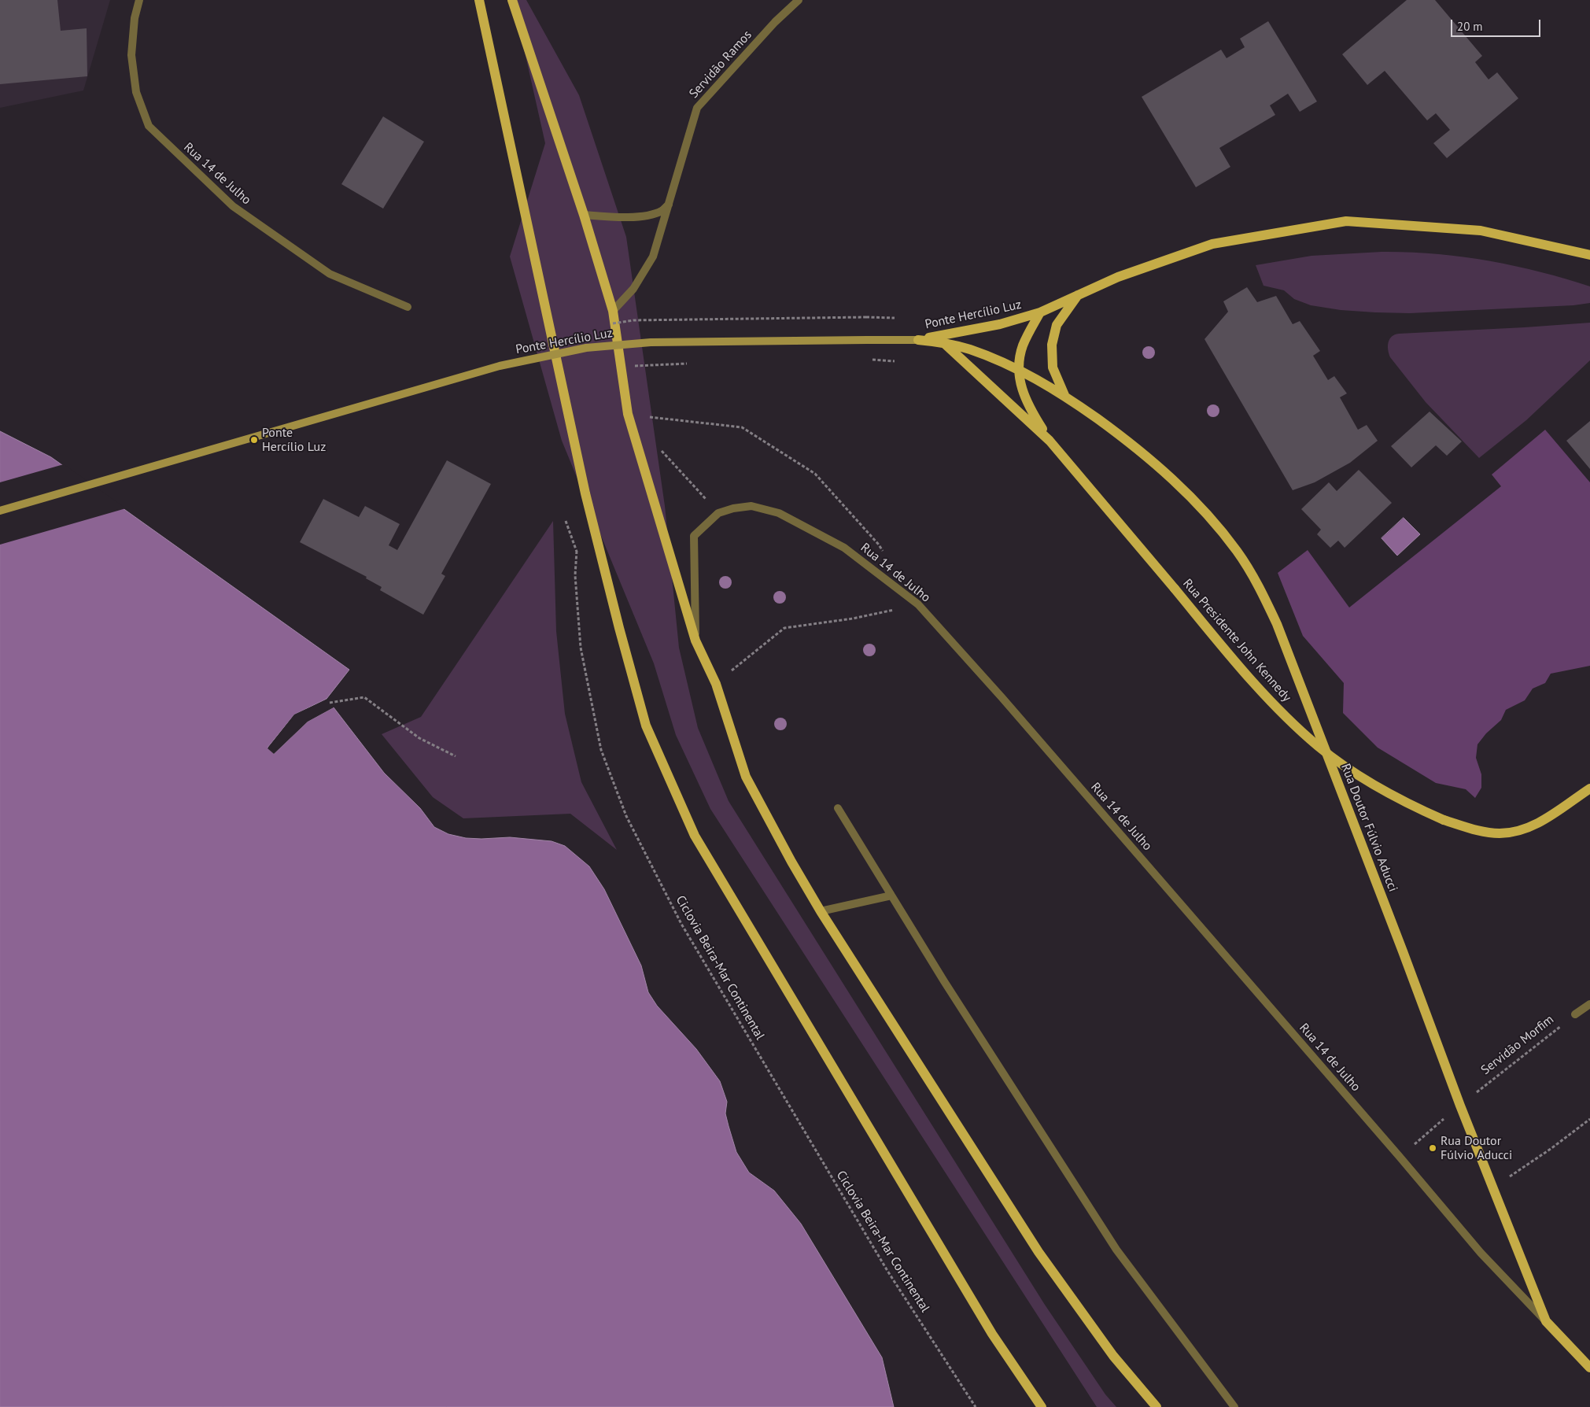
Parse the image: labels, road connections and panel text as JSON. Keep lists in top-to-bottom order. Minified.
{"streets":{"main road":["Ponte Hercílio Luz","Rua Presidente John Kennedy","Rua Doutor Fúlvio Aducci"],"street":["Servidão Ramos","Rua 14 de Julho"],"path":["Ciclovia Beira-Mar Continental","Servidão Morfim"]},"crossings":[["Rua 14 de Julho","Rua Doutor Fúlvio Aducci"],["Rua 14 de Julho","Servidão Morfim"],["Ponte Hercílio Luz","Rua Presidente John Kennedy"],["Ponte Hercílio Luz","Rua Doutor Fúlvio Aducci"],["Rua Presidente John Kennedy","Rua Doutor Fúlvio Aducci"],["Rua Doutor Fúlvio Aducci","Servidão Morfim"]],"places":["Ponte Hercílio Luz","Rua Doutor Fúlvio Aducci"],"scale_bar":"20 m"}
